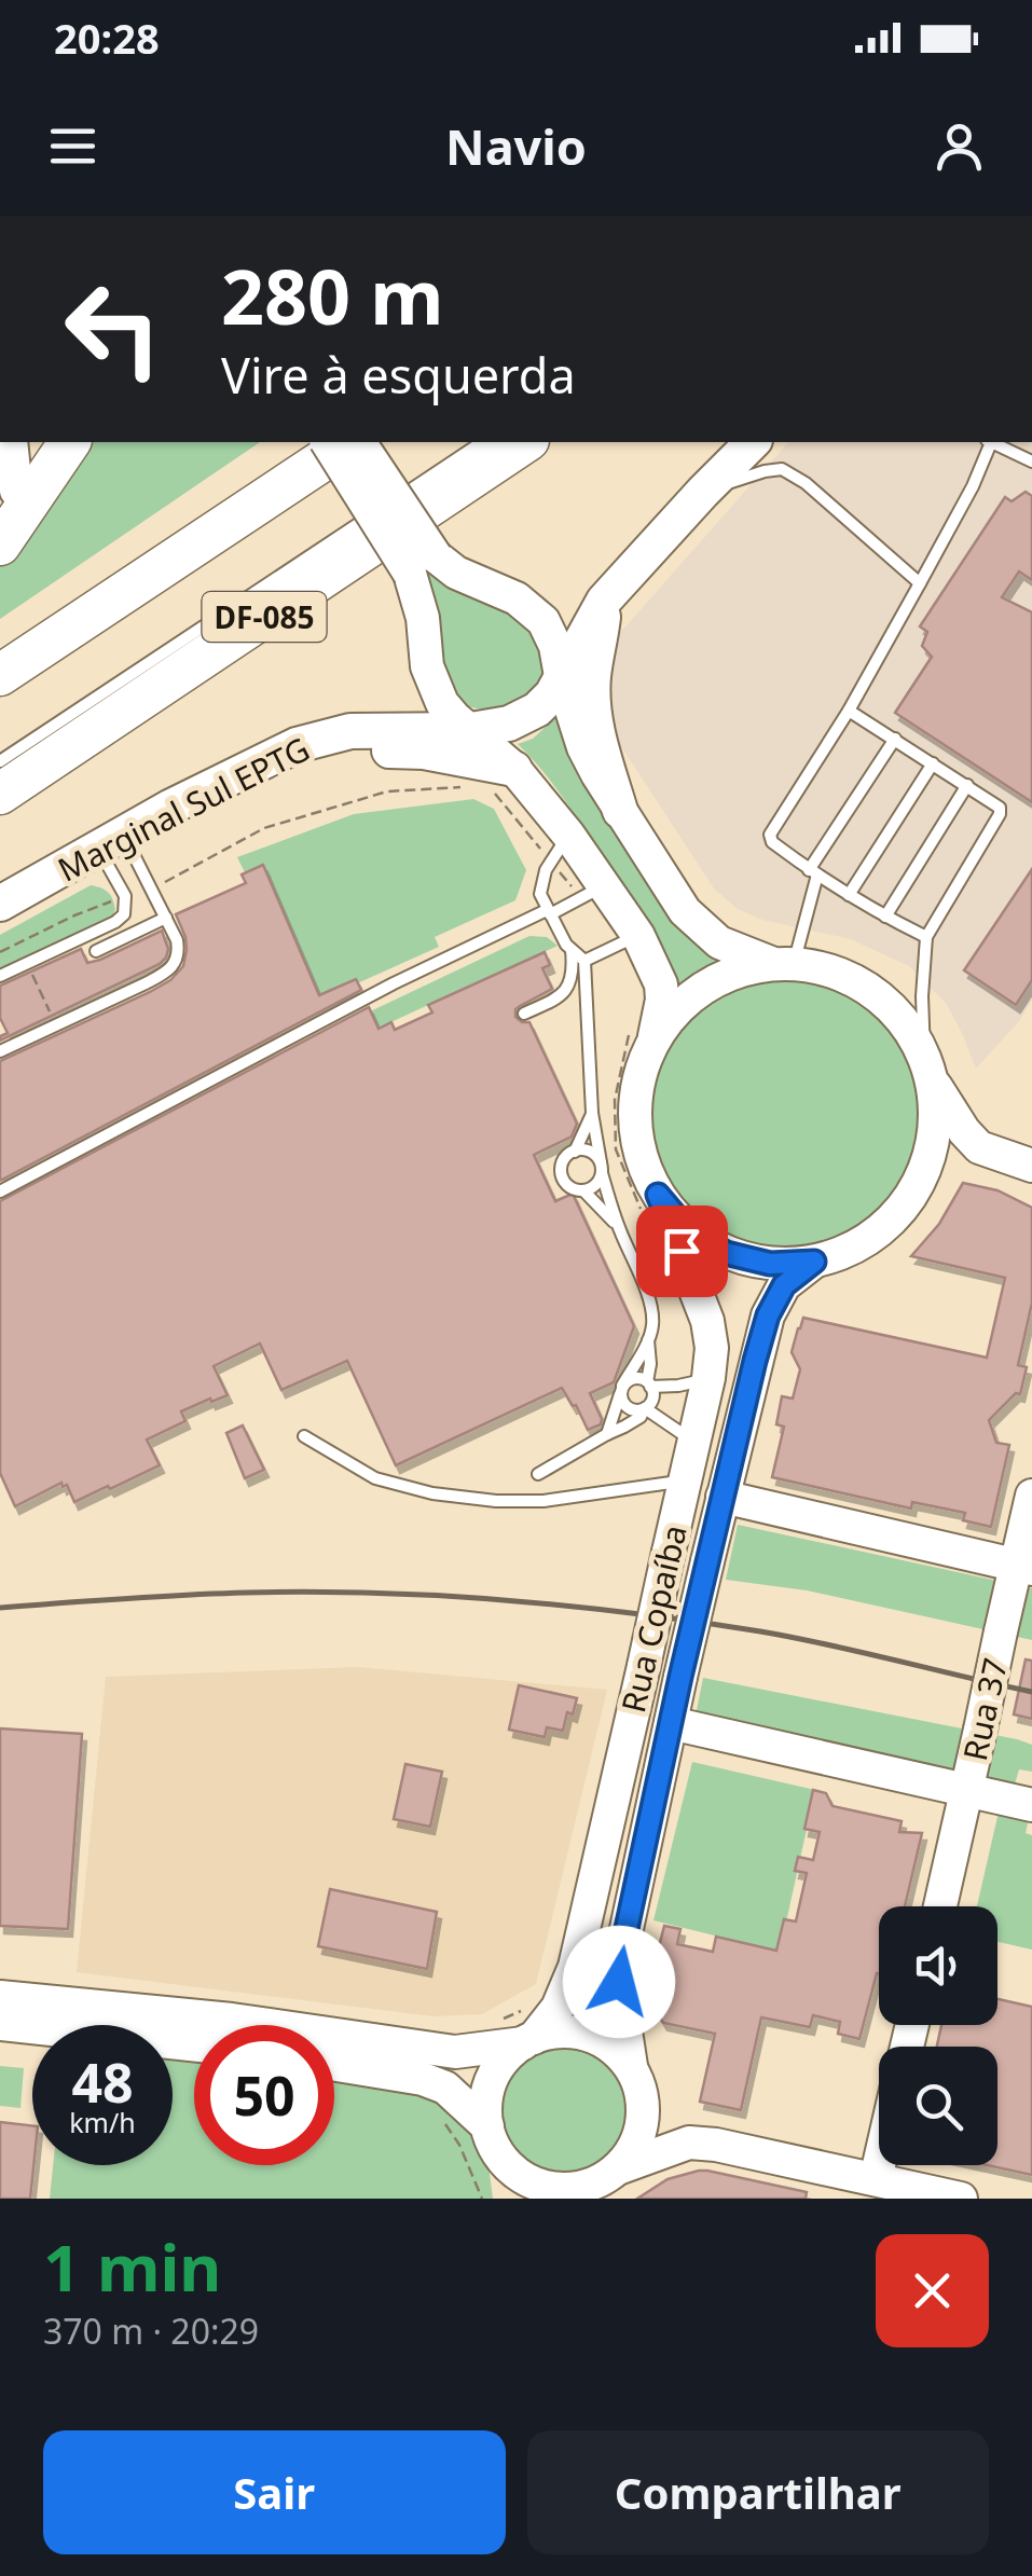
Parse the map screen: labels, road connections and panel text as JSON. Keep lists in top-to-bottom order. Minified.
{"streets":{"highway":["DF-085"],"main road":["Marginal Sul EPTG","Rua Copaíba","Rua 37"]},"page":{"status":"20:28","header":"Navio","turn":["280 m","Vire à esquerda"],"speed":"48 km/h","limit":"50","heading":["1 min","370 m · 20:29"],"buttons":["Sair","Compartilhar"]}}
